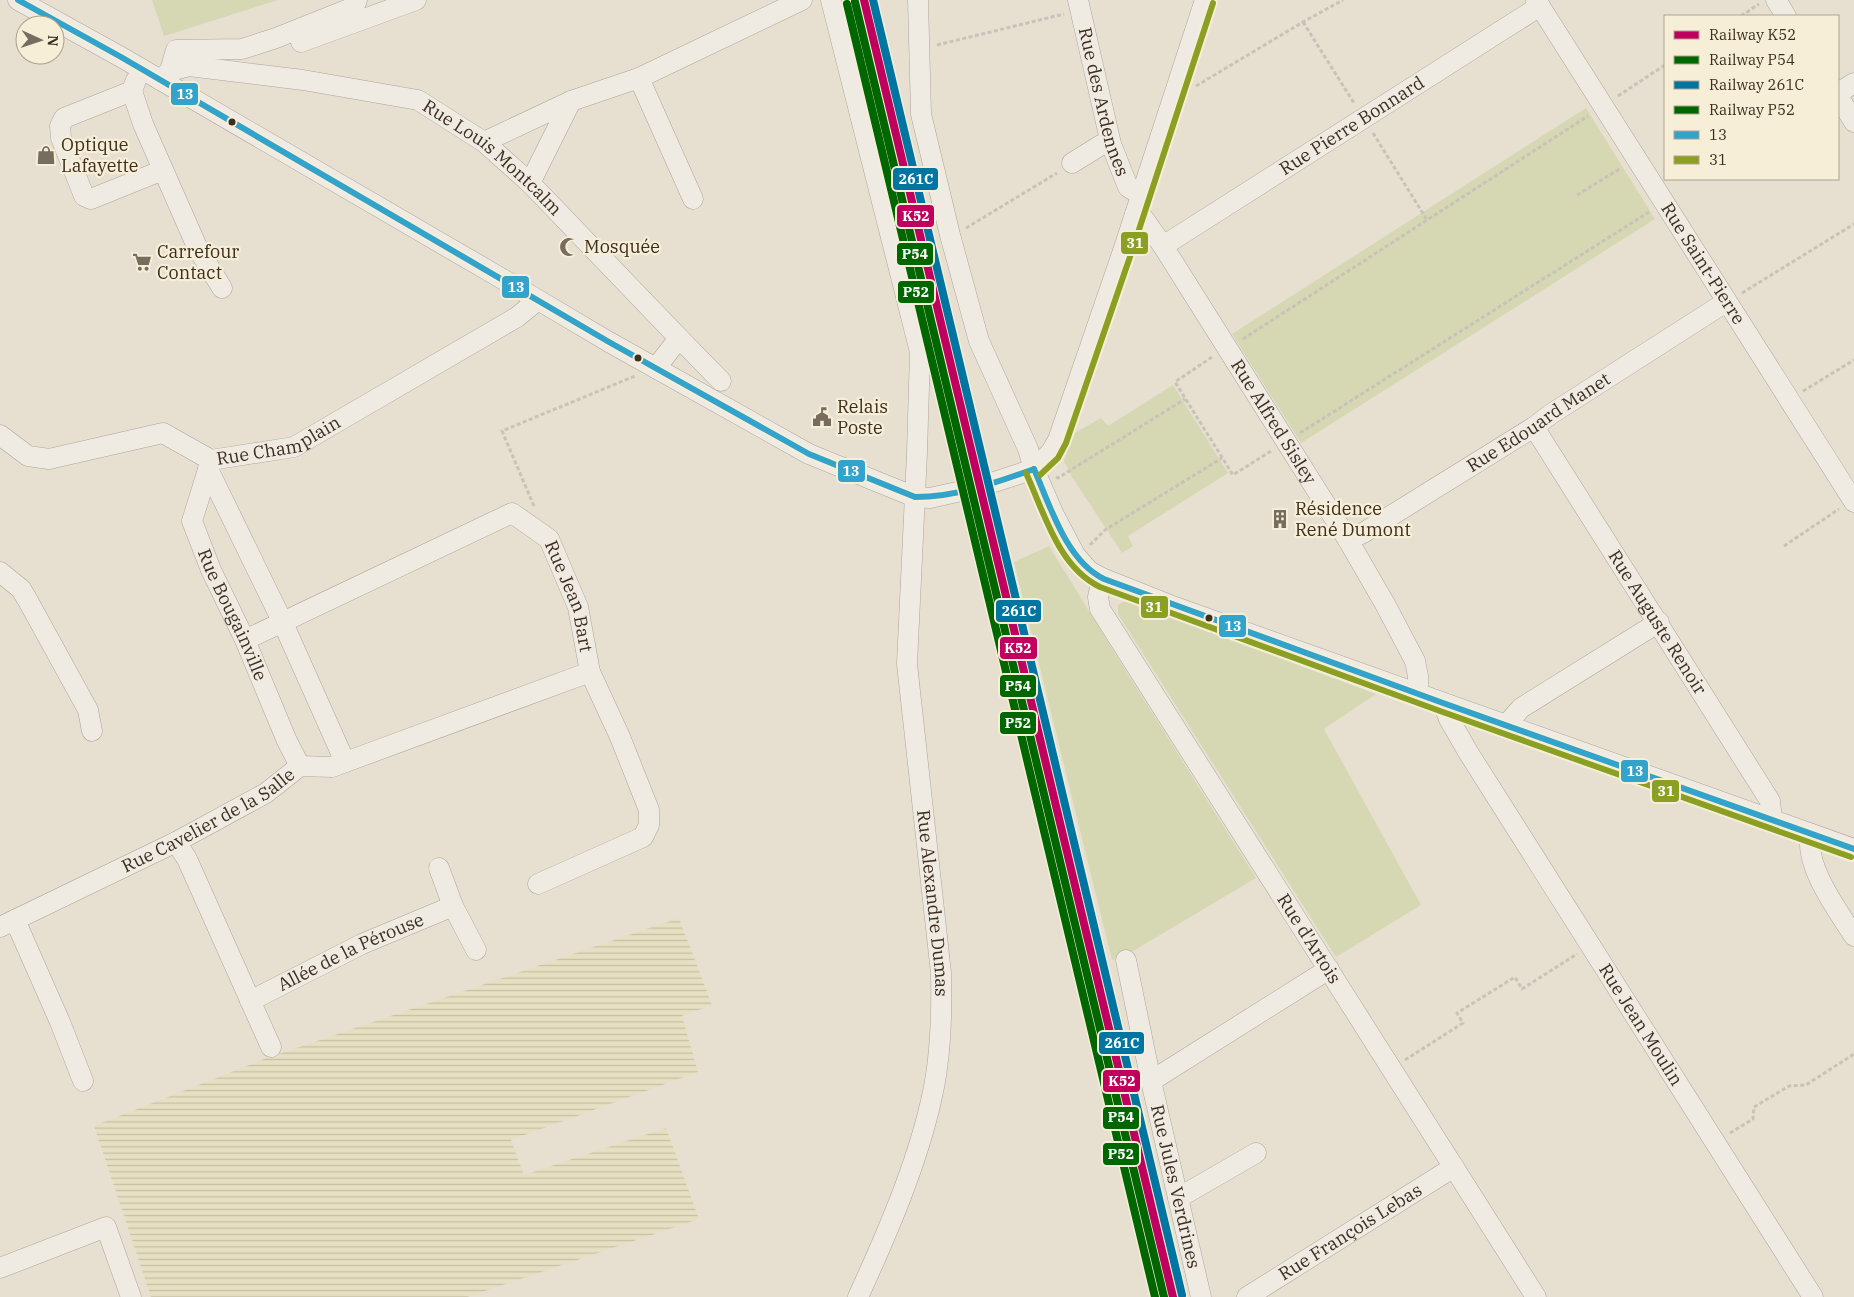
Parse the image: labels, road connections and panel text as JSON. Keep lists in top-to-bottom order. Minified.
{"streets":{"street":["Rue des Ardennes","Rue Pierre Bonnard","Rue Louis Montcalm","Rue Saint-Pierre","Rue Alfred Sisley","Rue Edouard Manet","Rue Champlain","Rue Jean Bart","Rue Bougainville","Rue Auguste Renoir","Rue Cavelier de la Salle","Rue Alexandre Dumas","Rue d'Artois","Allée de la Pérouse","Rue Jean Moulin","Rue Jules Verdrines","Rue François Lebas"]},"crossings":[["Rue Pierre Bonnard","Rue Saint-Pierre"],["Rue Pierre Bonnard","Rue Alfred Sisley"],["Rue Saint-Pierre","Rue Edouard Manet"],["Rue Alfred Sisley","Rue Edouard Manet"],["Rue Edouard Manet","Rue Auguste Renoir"],["Rue Champlain","Rue Bougainville"],["Rue Jean Bart","Rue Bougainville"],["Rue Jean Bart","Rue Cavelier de la Salle"],["Rue Bougainville","Rue Cavelier de la Salle"],["Rue d'Artois","Rue François Lebas"]],"places":{"shop":["Optique Lafayette"],"mosque":["Mosquée"],"supermarket":["Carrefour Contact"],"public building":["Relais Poste"],"building":["Résidence René Dumont"]},"lines":["rail line K52","rail line 261C","transit line 13","rail line P54","transit line 31","rail line P52"],"legend":["Railway K52","Railway P54","Railway 261C","Railway P52","13","31"],"north":"right"}
